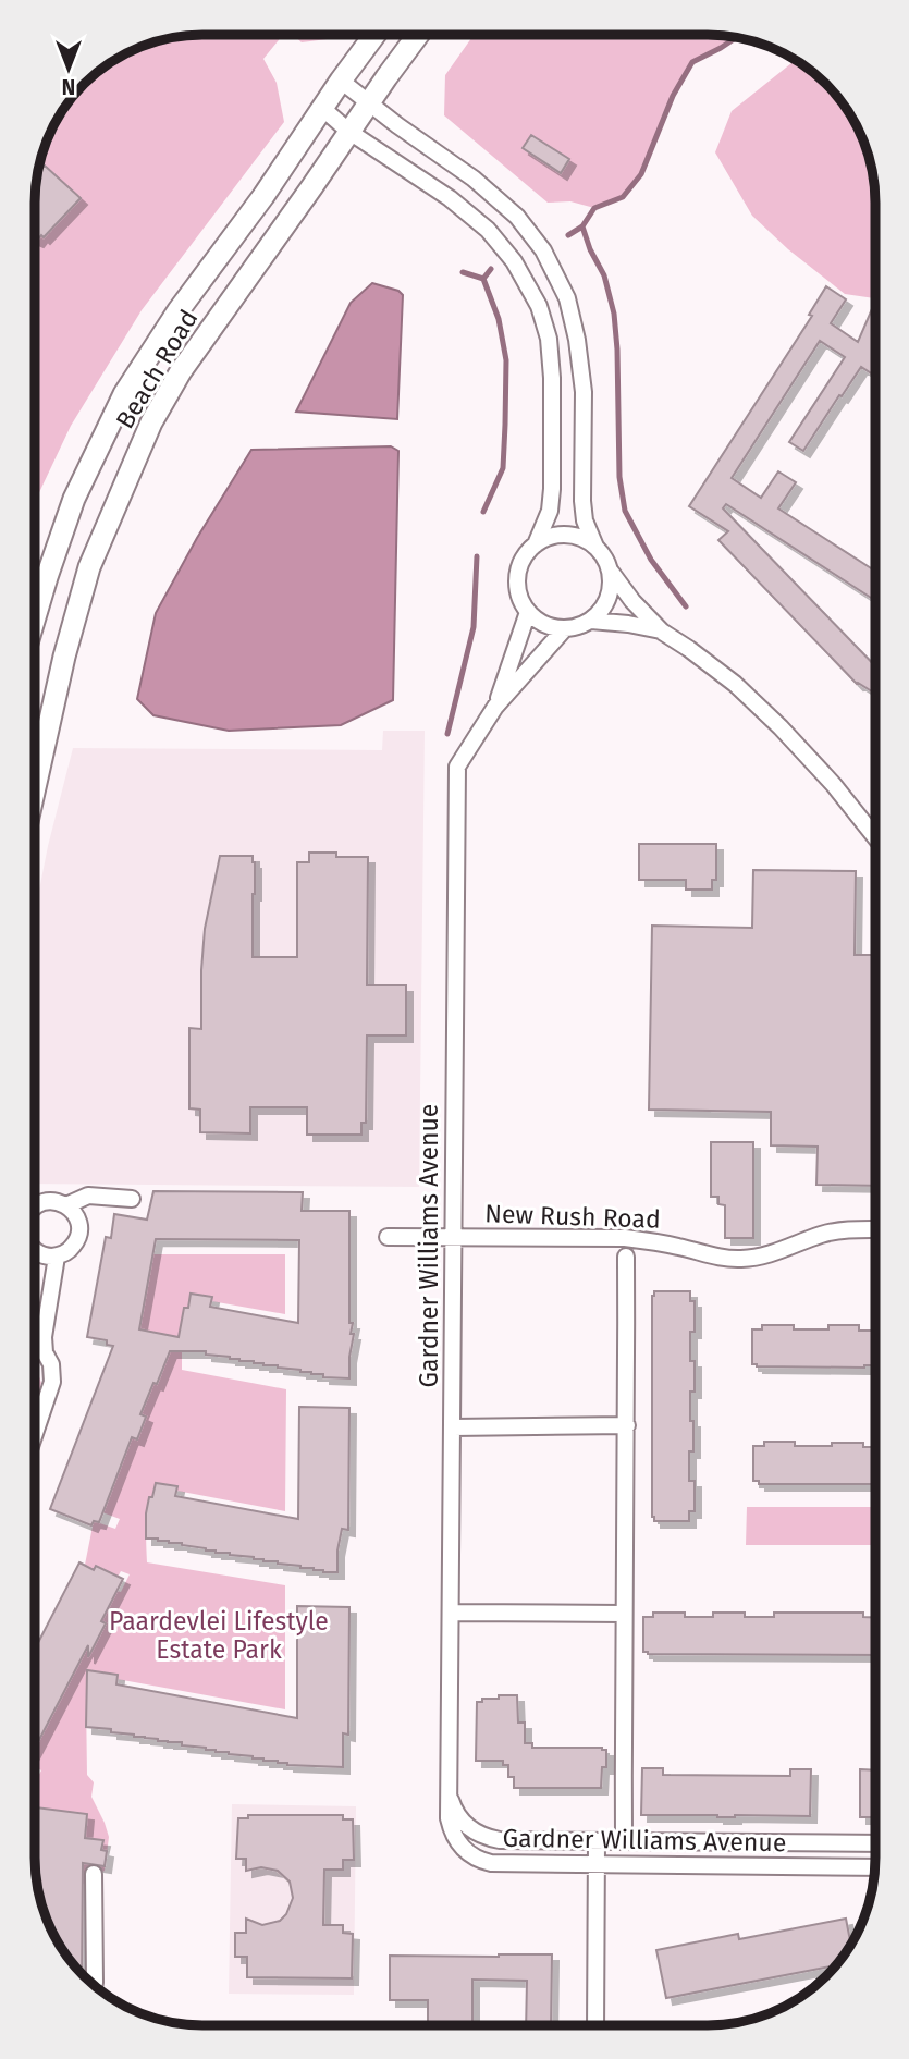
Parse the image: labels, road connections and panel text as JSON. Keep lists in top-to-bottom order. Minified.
{"streets":{"main road":["Beach Road"],"street":["New Rush Road","Gardner Williams Avenue"]},"crossings":[["New Rush Road","Gardner Williams Avenue"]],"parks":["Paardevlei Lifestyle Estate Park"],"north":"bottom"}
